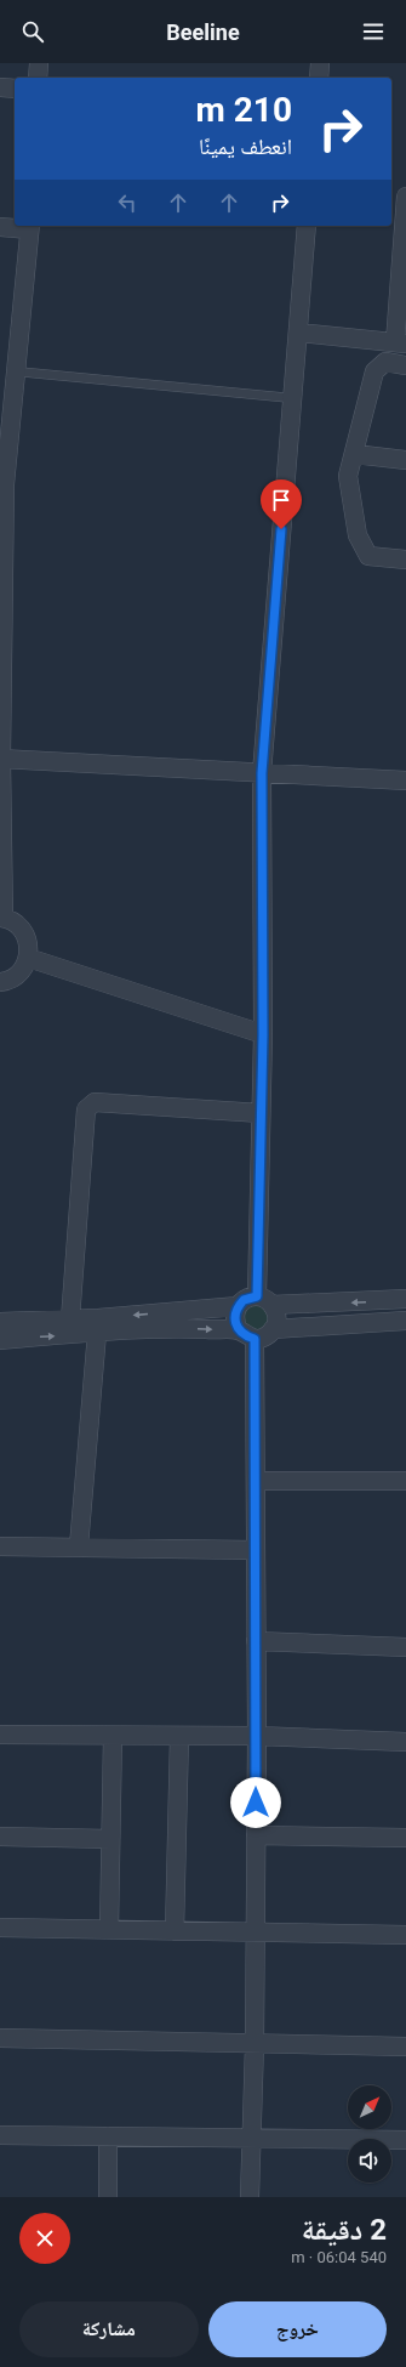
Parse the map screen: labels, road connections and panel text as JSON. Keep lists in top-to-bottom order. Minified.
{"north":"top right","page":{"header":"Beeline","turn":["210 m","انعطف يمينًا"],"heading":["2 دقيقة","540 m · 06:04"],"buttons":["خروج","مشاركة"]}}
